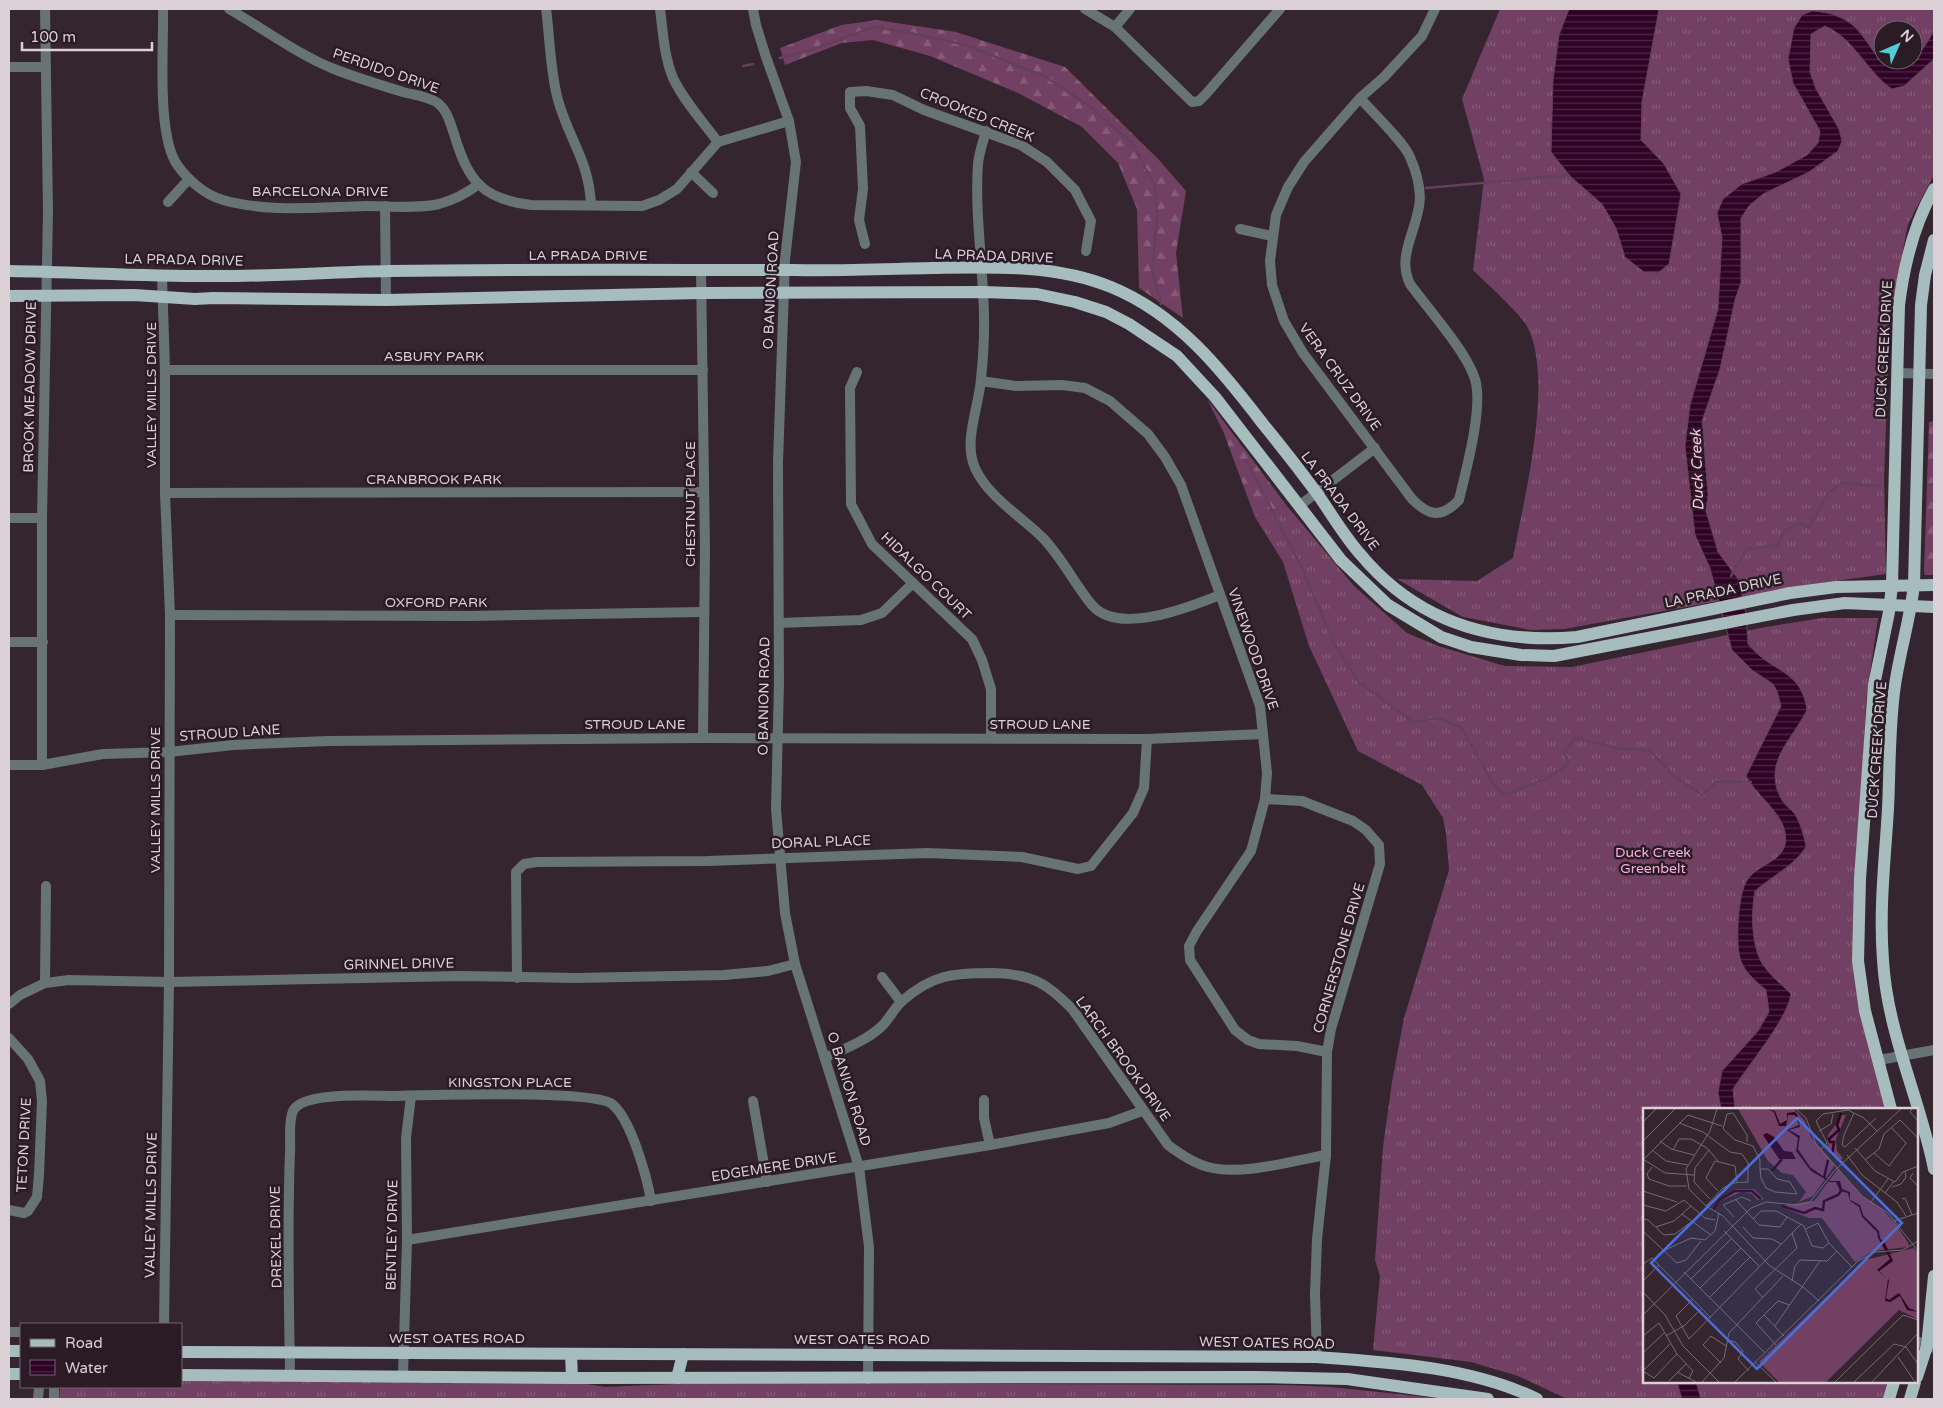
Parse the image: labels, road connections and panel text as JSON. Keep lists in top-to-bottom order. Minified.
{"streets":{"main road":["LA PRADA DRIVE","DUCK CREEK DRIVE","WEST OATES ROAD"],"street":["PERDIDO DRIVE","CROOKED CREEK","BARCELONA DRIVE","O BANION ROAD","ASBURY PARK","VERA CRUZ DRIVE","BROOK MEADOW DRIVE","VALLEY MILLS DRIVE","CRANBROOK PARK","CHESTNUT PLACE","HIDALGO COURT","OXFORD PARK","VINEWOOD DRIVE","STROUD LANE","DORAL PLACE","CORNERSTONE DRIVE","GRINNEL DRIVE","LARCH BROOK DRIVE","KINGSTON PLACE","TETON DRIVE","EDGEMERE DRIVE","BENTLEY DRIVE","DREXEL DRIVE"]},"crossings":[["PERDIDO DRIVE","BARCELONA DRIVE"],["LA PRADA DRIVE","O BANION ROAD"],["LA PRADA DRIVE","DUCK CREEK DRIVE"],["LA PRADA DRIVE","BROOK MEADOW DRIVE"],["LA PRADA DRIVE","VALLEY MILLS DRIVE"],["LA PRADA DRIVE","CHESTNUT PLACE"],["O BANION ROAD","STROUD LANE"],["O BANION ROAD","DORAL PLACE"],["O BANION ROAD","GRINNEL DRIVE"],["O BANION ROAD","LARCH BROOK DRIVE"],["O BANION ROAD","EDGEMERE DRIVE"],["O BANION ROAD","WEST OATES ROAD"],["ASBURY PARK","VALLEY MILLS DRIVE"],["ASBURY PARK","CHESTNUT PLACE"],["BROOK MEADOW DRIVE","STROUD LANE"],["VALLEY MILLS DRIVE","CRANBROOK PARK"],["VALLEY MILLS DRIVE","OXFORD PARK"],["VALLEY MILLS DRIVE","STROUD LANE"],["VALLEY MILLS DRIVE","GRINNEL DRIVE"],["CRANBROOK PARK","CHESTNUT PLACE"],["CHESTNUT PLACE","OXFORD PARK"],["CHESTNUT PLACE","STROUD LANE"],["HIDALGO COURT","STROUD LANE"],["VINEWOOD DRIVE","STROUD LANE"],["VINEWOOD DRIVE","CORNERSTONE DRIVE"],["STROUD LANE","DORAL PLACE"],["DORAL PLACE","GRINNEL DRIVE"],["CORNERSTONE DRIVE","LARCH BROOK DRIVE"],["CORNERSTONE DRIVE","WEST OATES ROAD"],["LARCH BROOK DRIVE","EDGEMERE DRIVE"],["KINGSTON PLACE","EDGEMERE DRIVE"],["KINGSTON PLACE","BENTLEY DRIVE"],["KINGSTON PLACE","DREXEL DRIVE"],["EDGEMERE DRIVE","BENTLEY DRIVE"],["BENTLEY DRIVE","WEST OATES ROAD"],["DREXEL DRIVE","WEST OATES ROAD"]],"water":["Duck Creek"],"parks":["Duck Creek Greenbelt"],"legend":["Road","Water"],"scale_bar":"100 m","north":"top right"}
